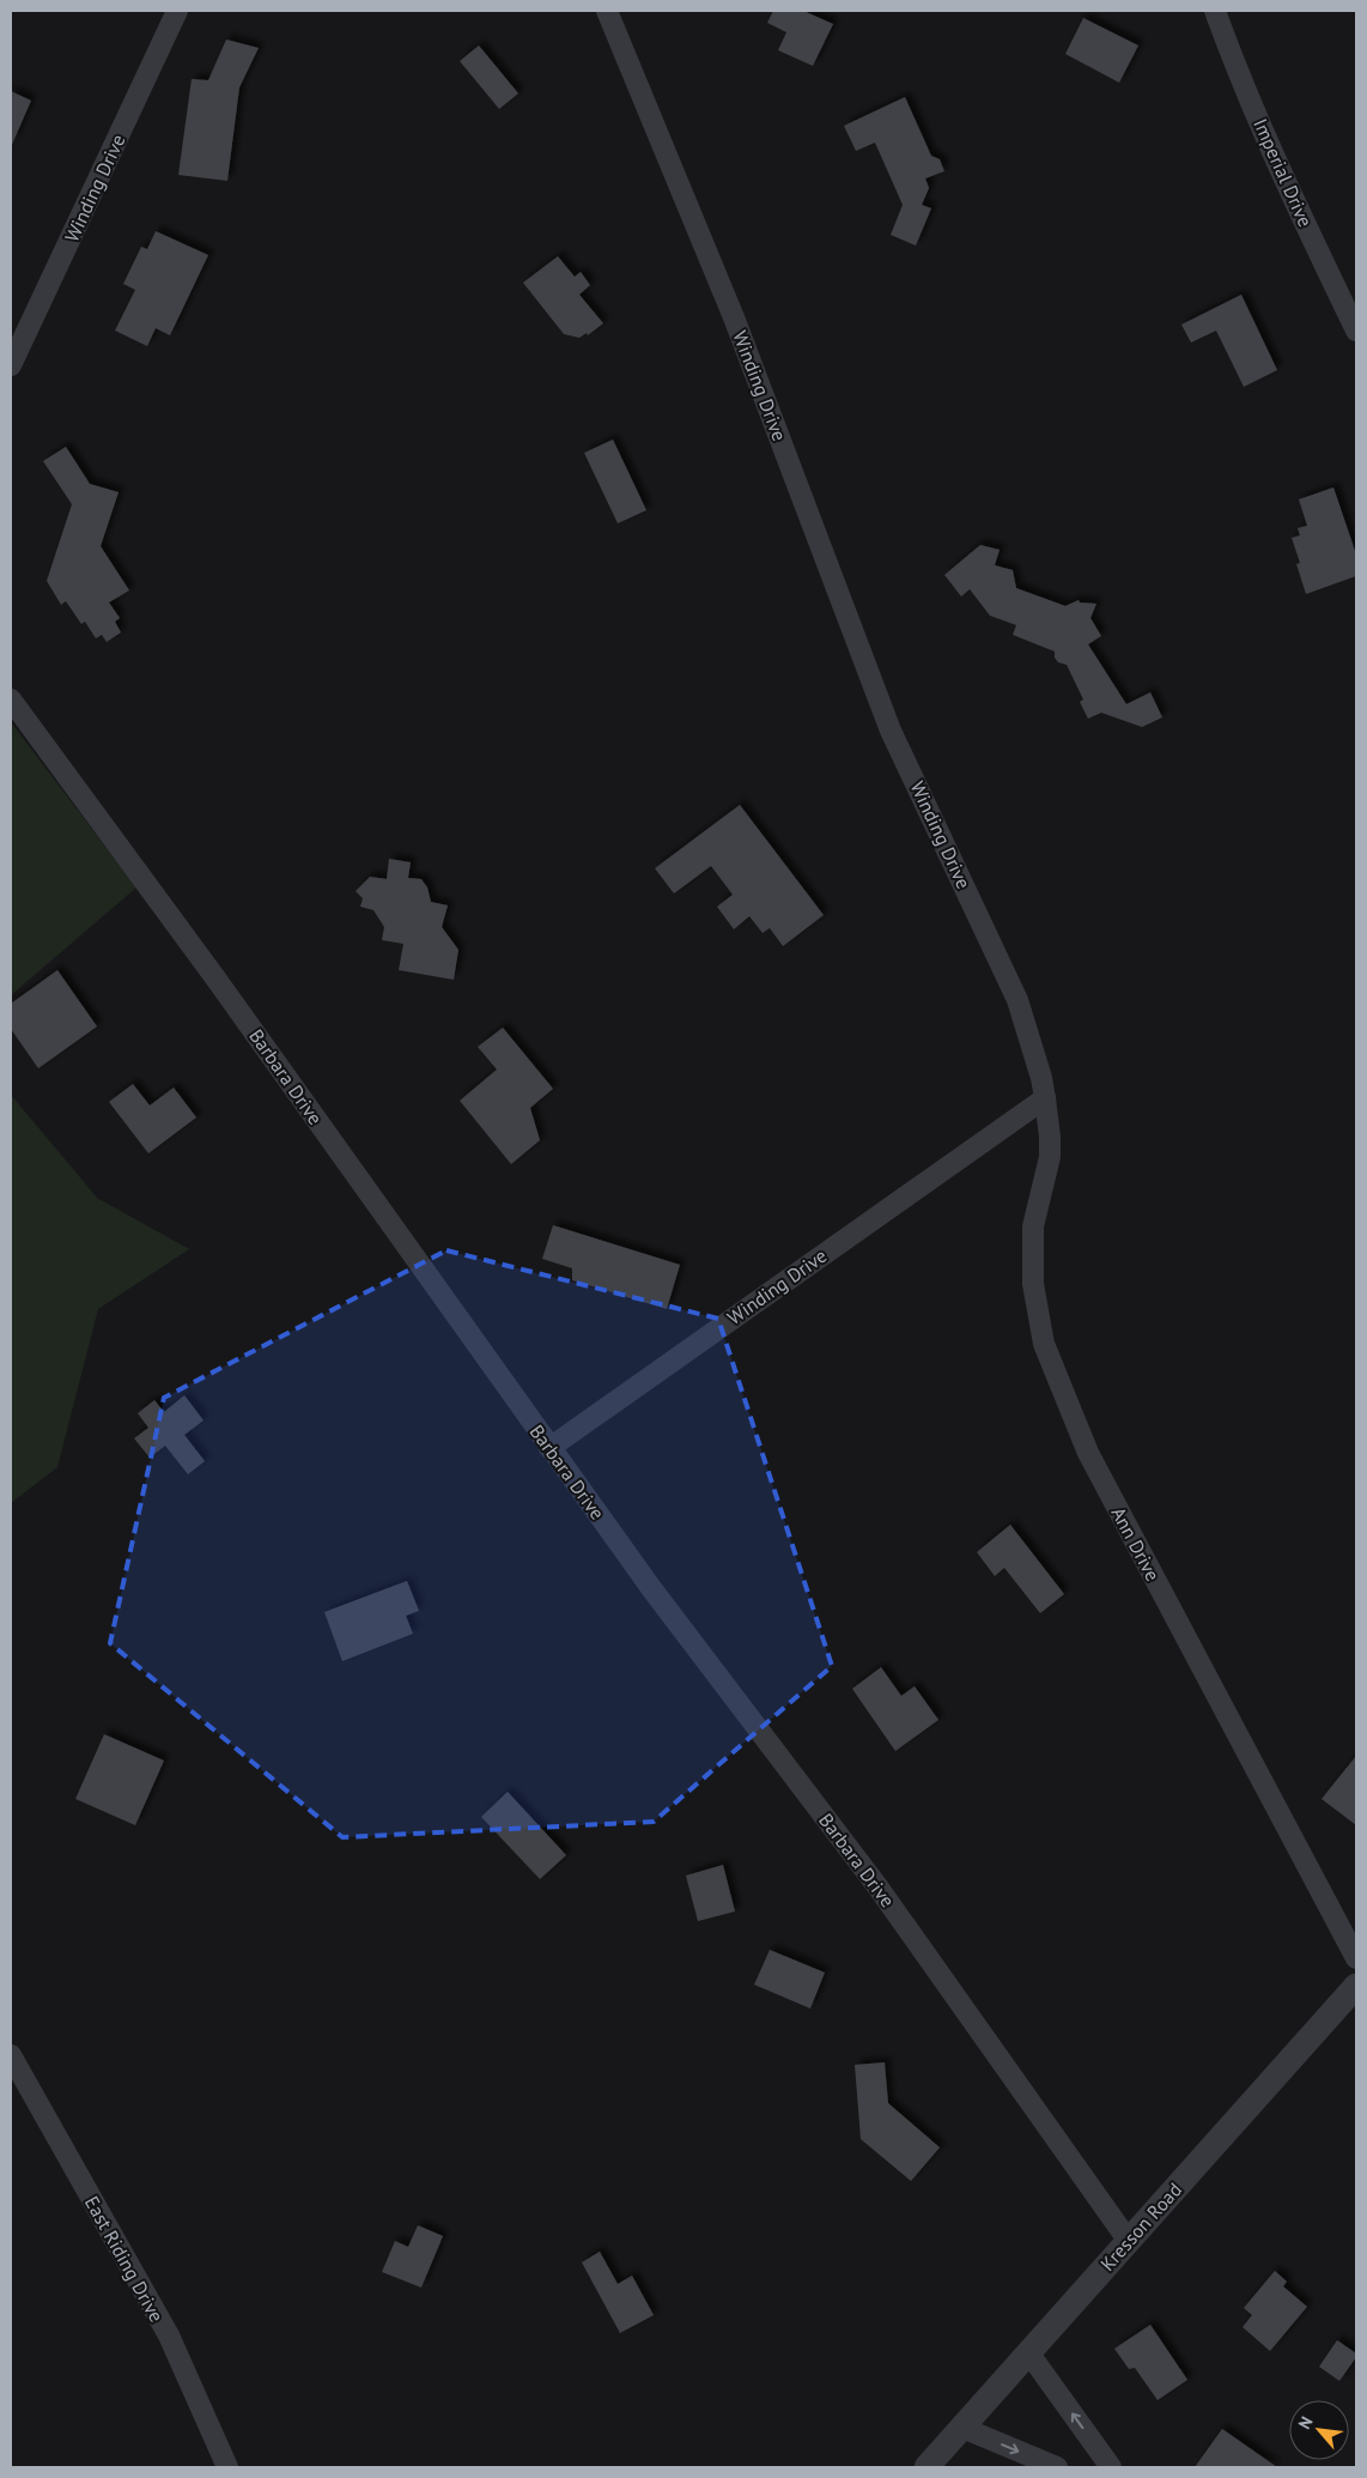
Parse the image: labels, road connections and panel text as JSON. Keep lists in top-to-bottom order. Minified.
{"streets":{"street":["Imperial Drive","Winding Drive","Barbara Drive","Ann Drive","Kresson Road","East Riding Drive"]},"crossings":[["Winding Drive","Barbara Drive"],["Winding Drive","Ann Drive"],["Barbara Drive","Kresson Road"]],"north":"top left"}
